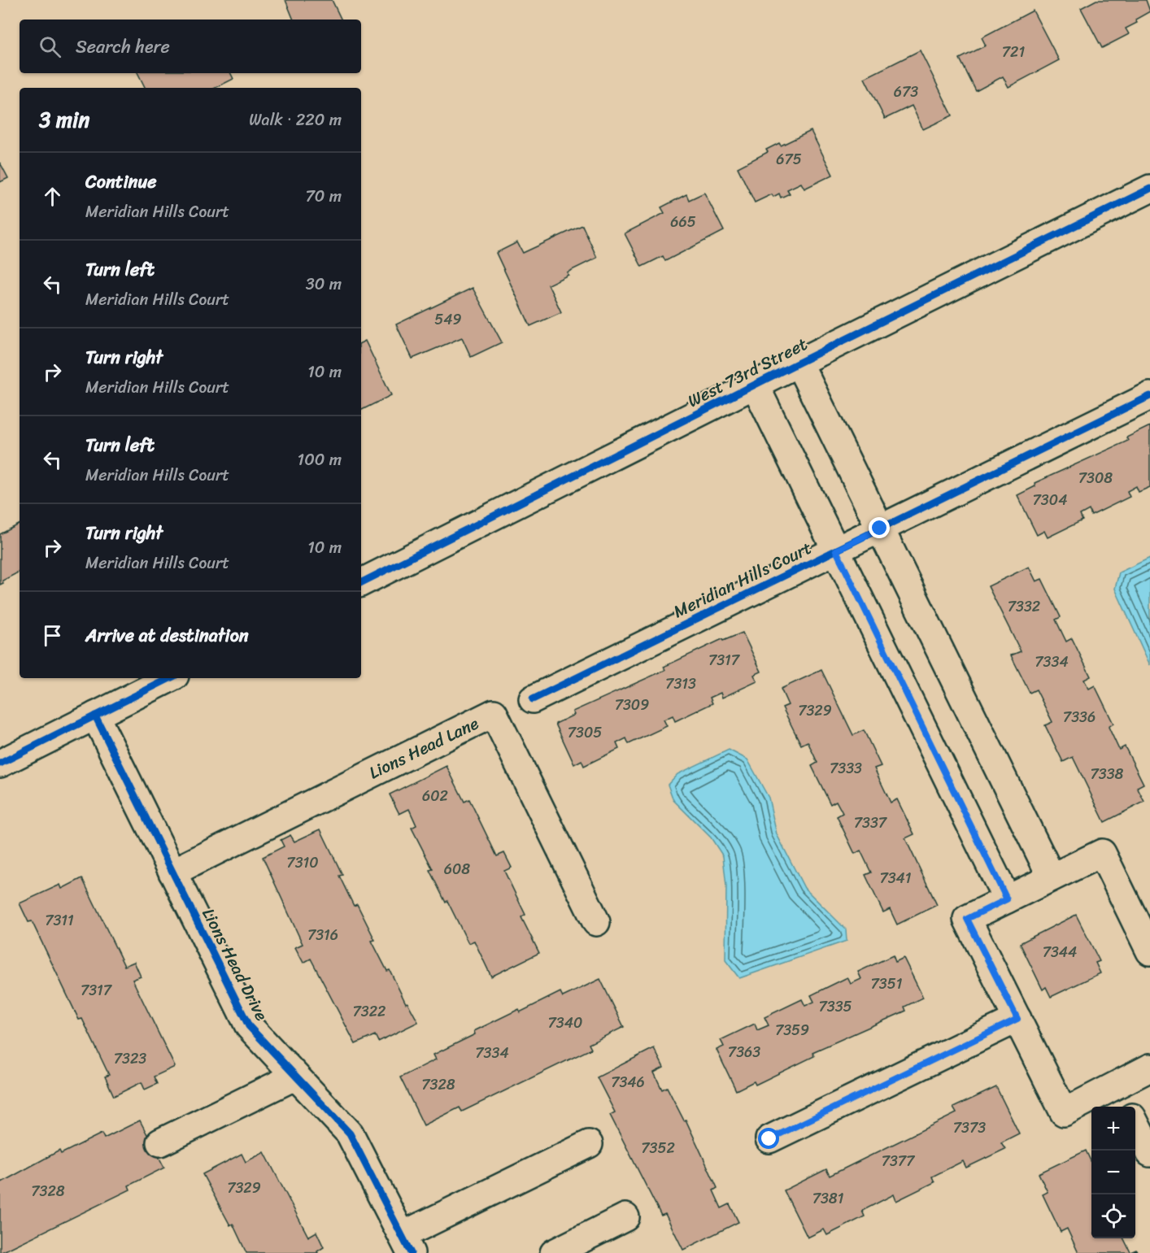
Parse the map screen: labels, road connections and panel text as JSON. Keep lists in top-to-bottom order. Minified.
{"streets":{"street":["West 73rd Street","Meridian Hills Court","Lions Head Lane","Lions Head Drive"]},"crossings":[["West 73rd Street","Meridian Hills Court"],["Lions Head Lane","Lions Head Drive"]],"house_numbers":["721","673","675","665","549","7308","7304","7332","7317","7334","7313","7309","7329","7336","7305","7333","7338","602","7337","7310","608","7341","7311","7316","7344","7351","7317","7335","7322","7340","7359","7363","7334","7323","7346","7328","7373","7352","7377","7329","7328","7381"],"page":{"search":"Search here","heading":["3 min","Walk · 220 m"],"list":[["Continue","Meridian Hills Court","70 m"],["Turn left","Meridian Hills Court","30 m"],["Turn right","Meridian Hills Court","10 m"],["Turn left","Meridian Hills Court","100 m"],["Turn right","Meridian Hills Court","10 m"],"Arrive at destination"],"map_buttons":["+","−"]}}
